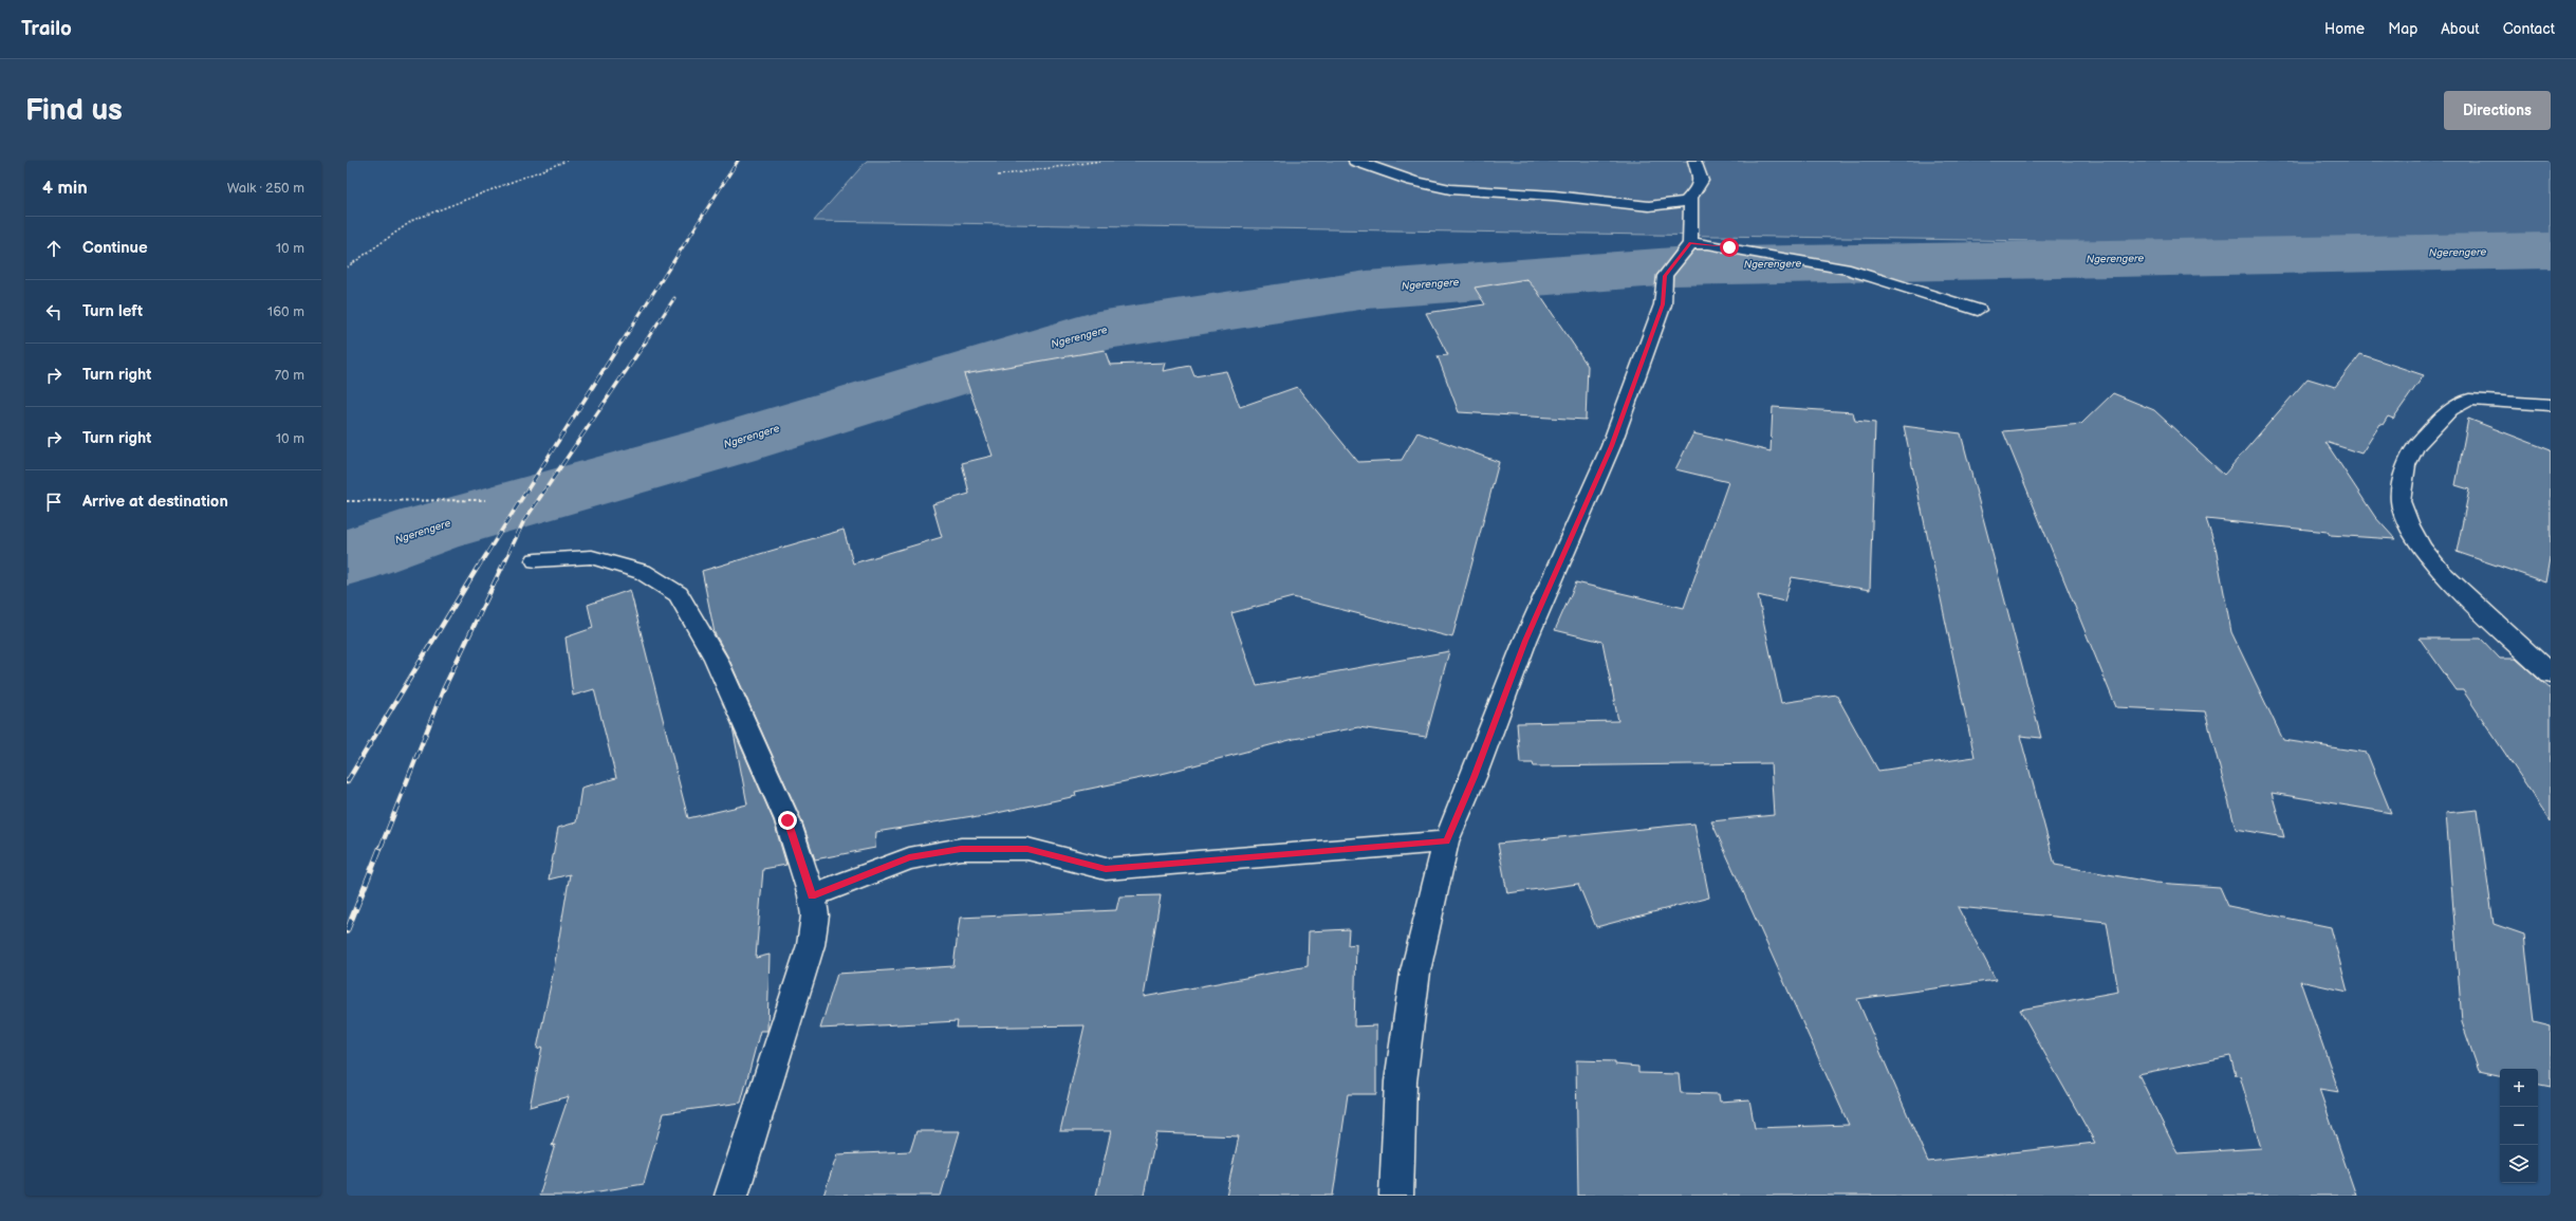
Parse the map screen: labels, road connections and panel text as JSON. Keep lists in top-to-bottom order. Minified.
{"water":["Ngerengere"],"page":{"header":"Trailo","nav":["Home","Map","About","Contact"],"buttons":"Directions","title":"Find us","heading":["4 min","Walk · 250 m"],"list":[["Continue","10 m"],["Turn left","160 m"],["Turn right","70 m"],["Turn right","10 m"],"Arrive at destination"],"map_buttons":["+","−"]}}
